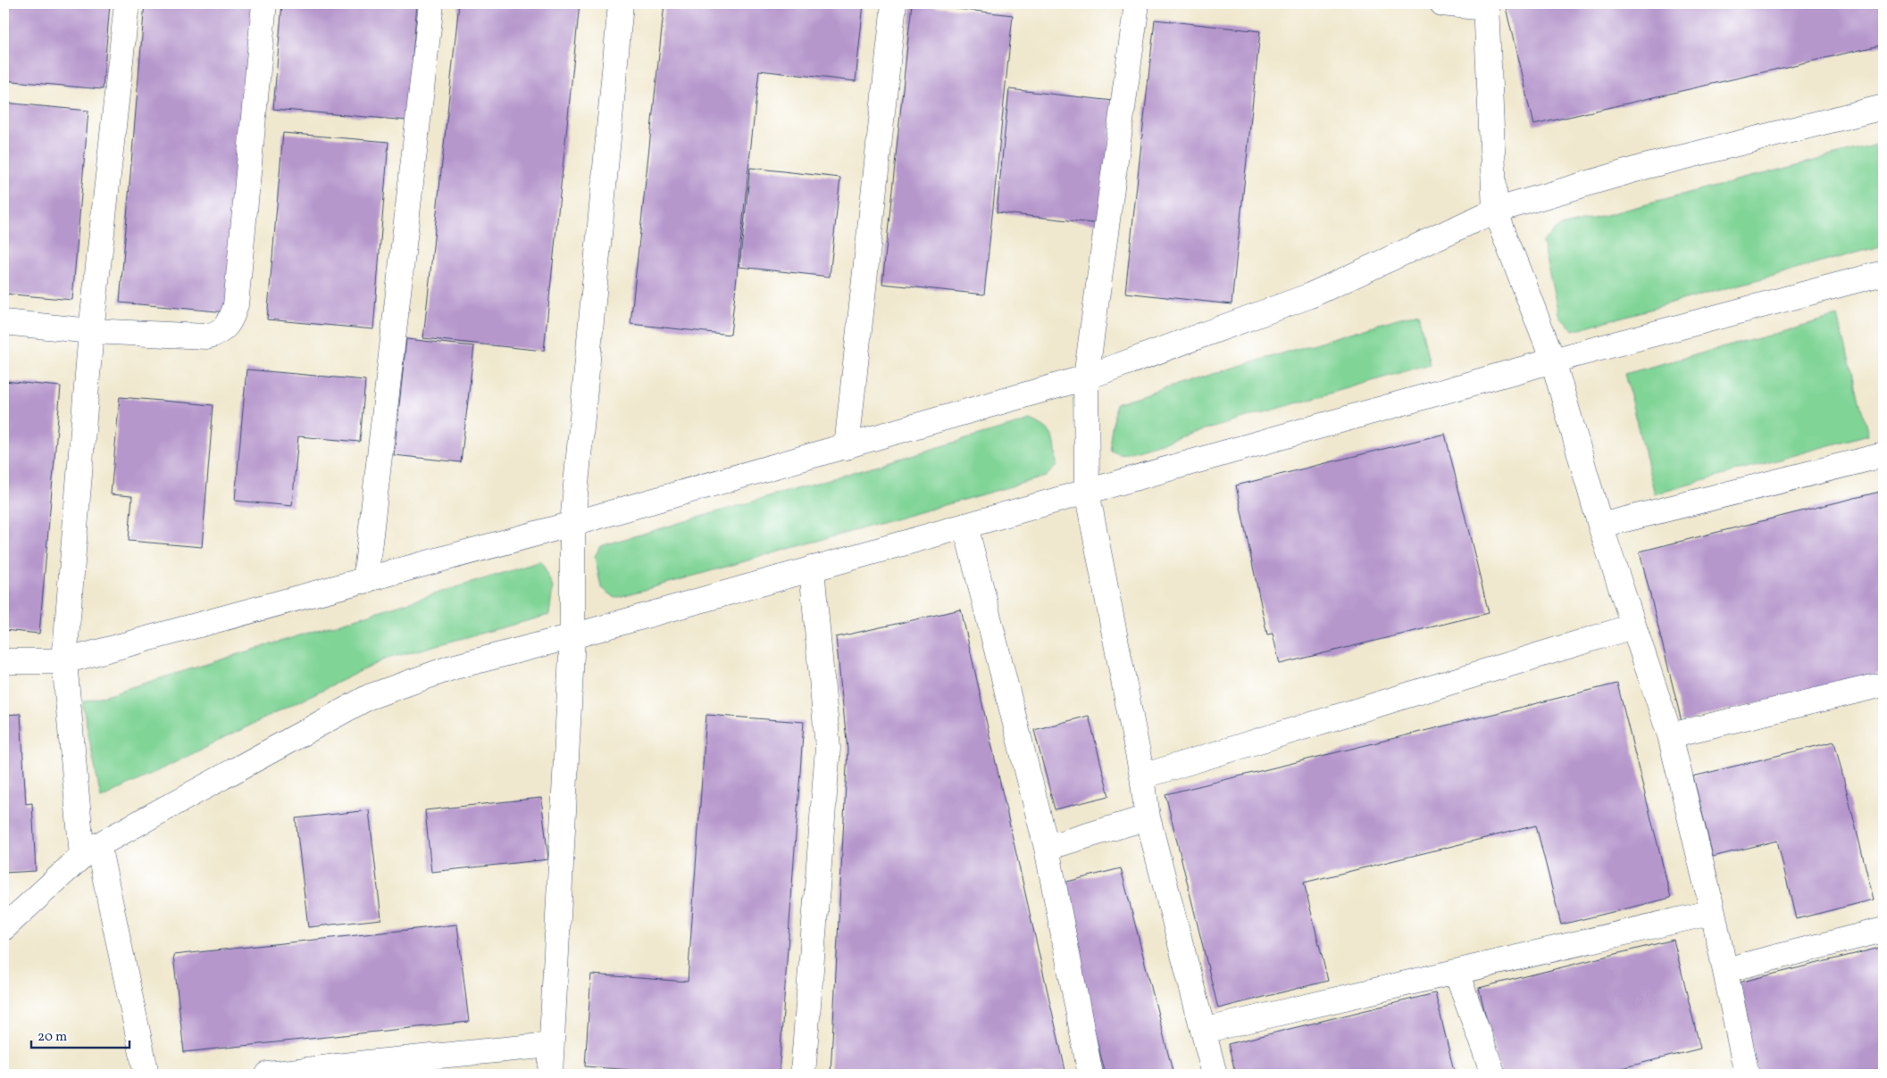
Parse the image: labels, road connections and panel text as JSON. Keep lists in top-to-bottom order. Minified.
{"scale_bar":"20 m"}
